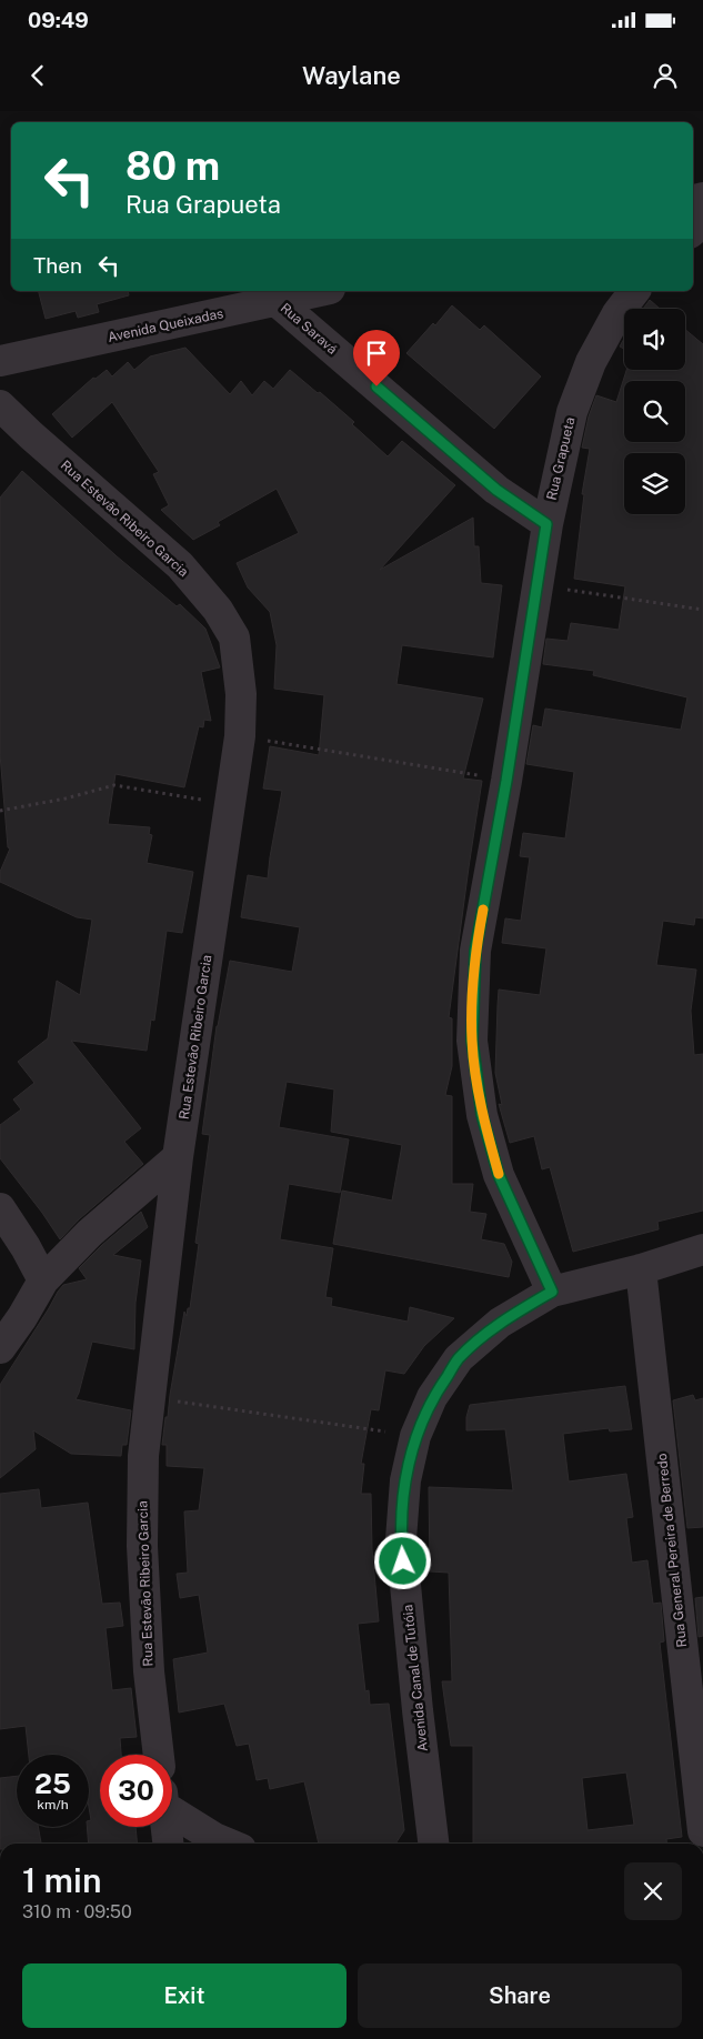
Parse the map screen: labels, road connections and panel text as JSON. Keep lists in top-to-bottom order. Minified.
{"streets":{"street":["Avenida Queixadas","Rua Saravá","Rua Grapueta","Rua Estevão Ribeiro Garcia","Rua General Pereira de Berredo","Avenida Canal de Tutóia"]},"crossings":[["Avenida Queixadas","Rua Saravá"],["Rua Saravá","Rua Grapueta"],["Rua Grapueta","Avenida Canal de Tutóia"],["Rua General Pereira de Berredo","Avenida Canal de Tutóia"]],"page":{"status":"09:49","header":"Waylane","turn":["80 m","Rua Grapueta"],"then":"Then","speed":"25 km/h","limit":"30","heading":["1 min","310 m · 09:50"],"buttons":["Exit","Share"]}}
